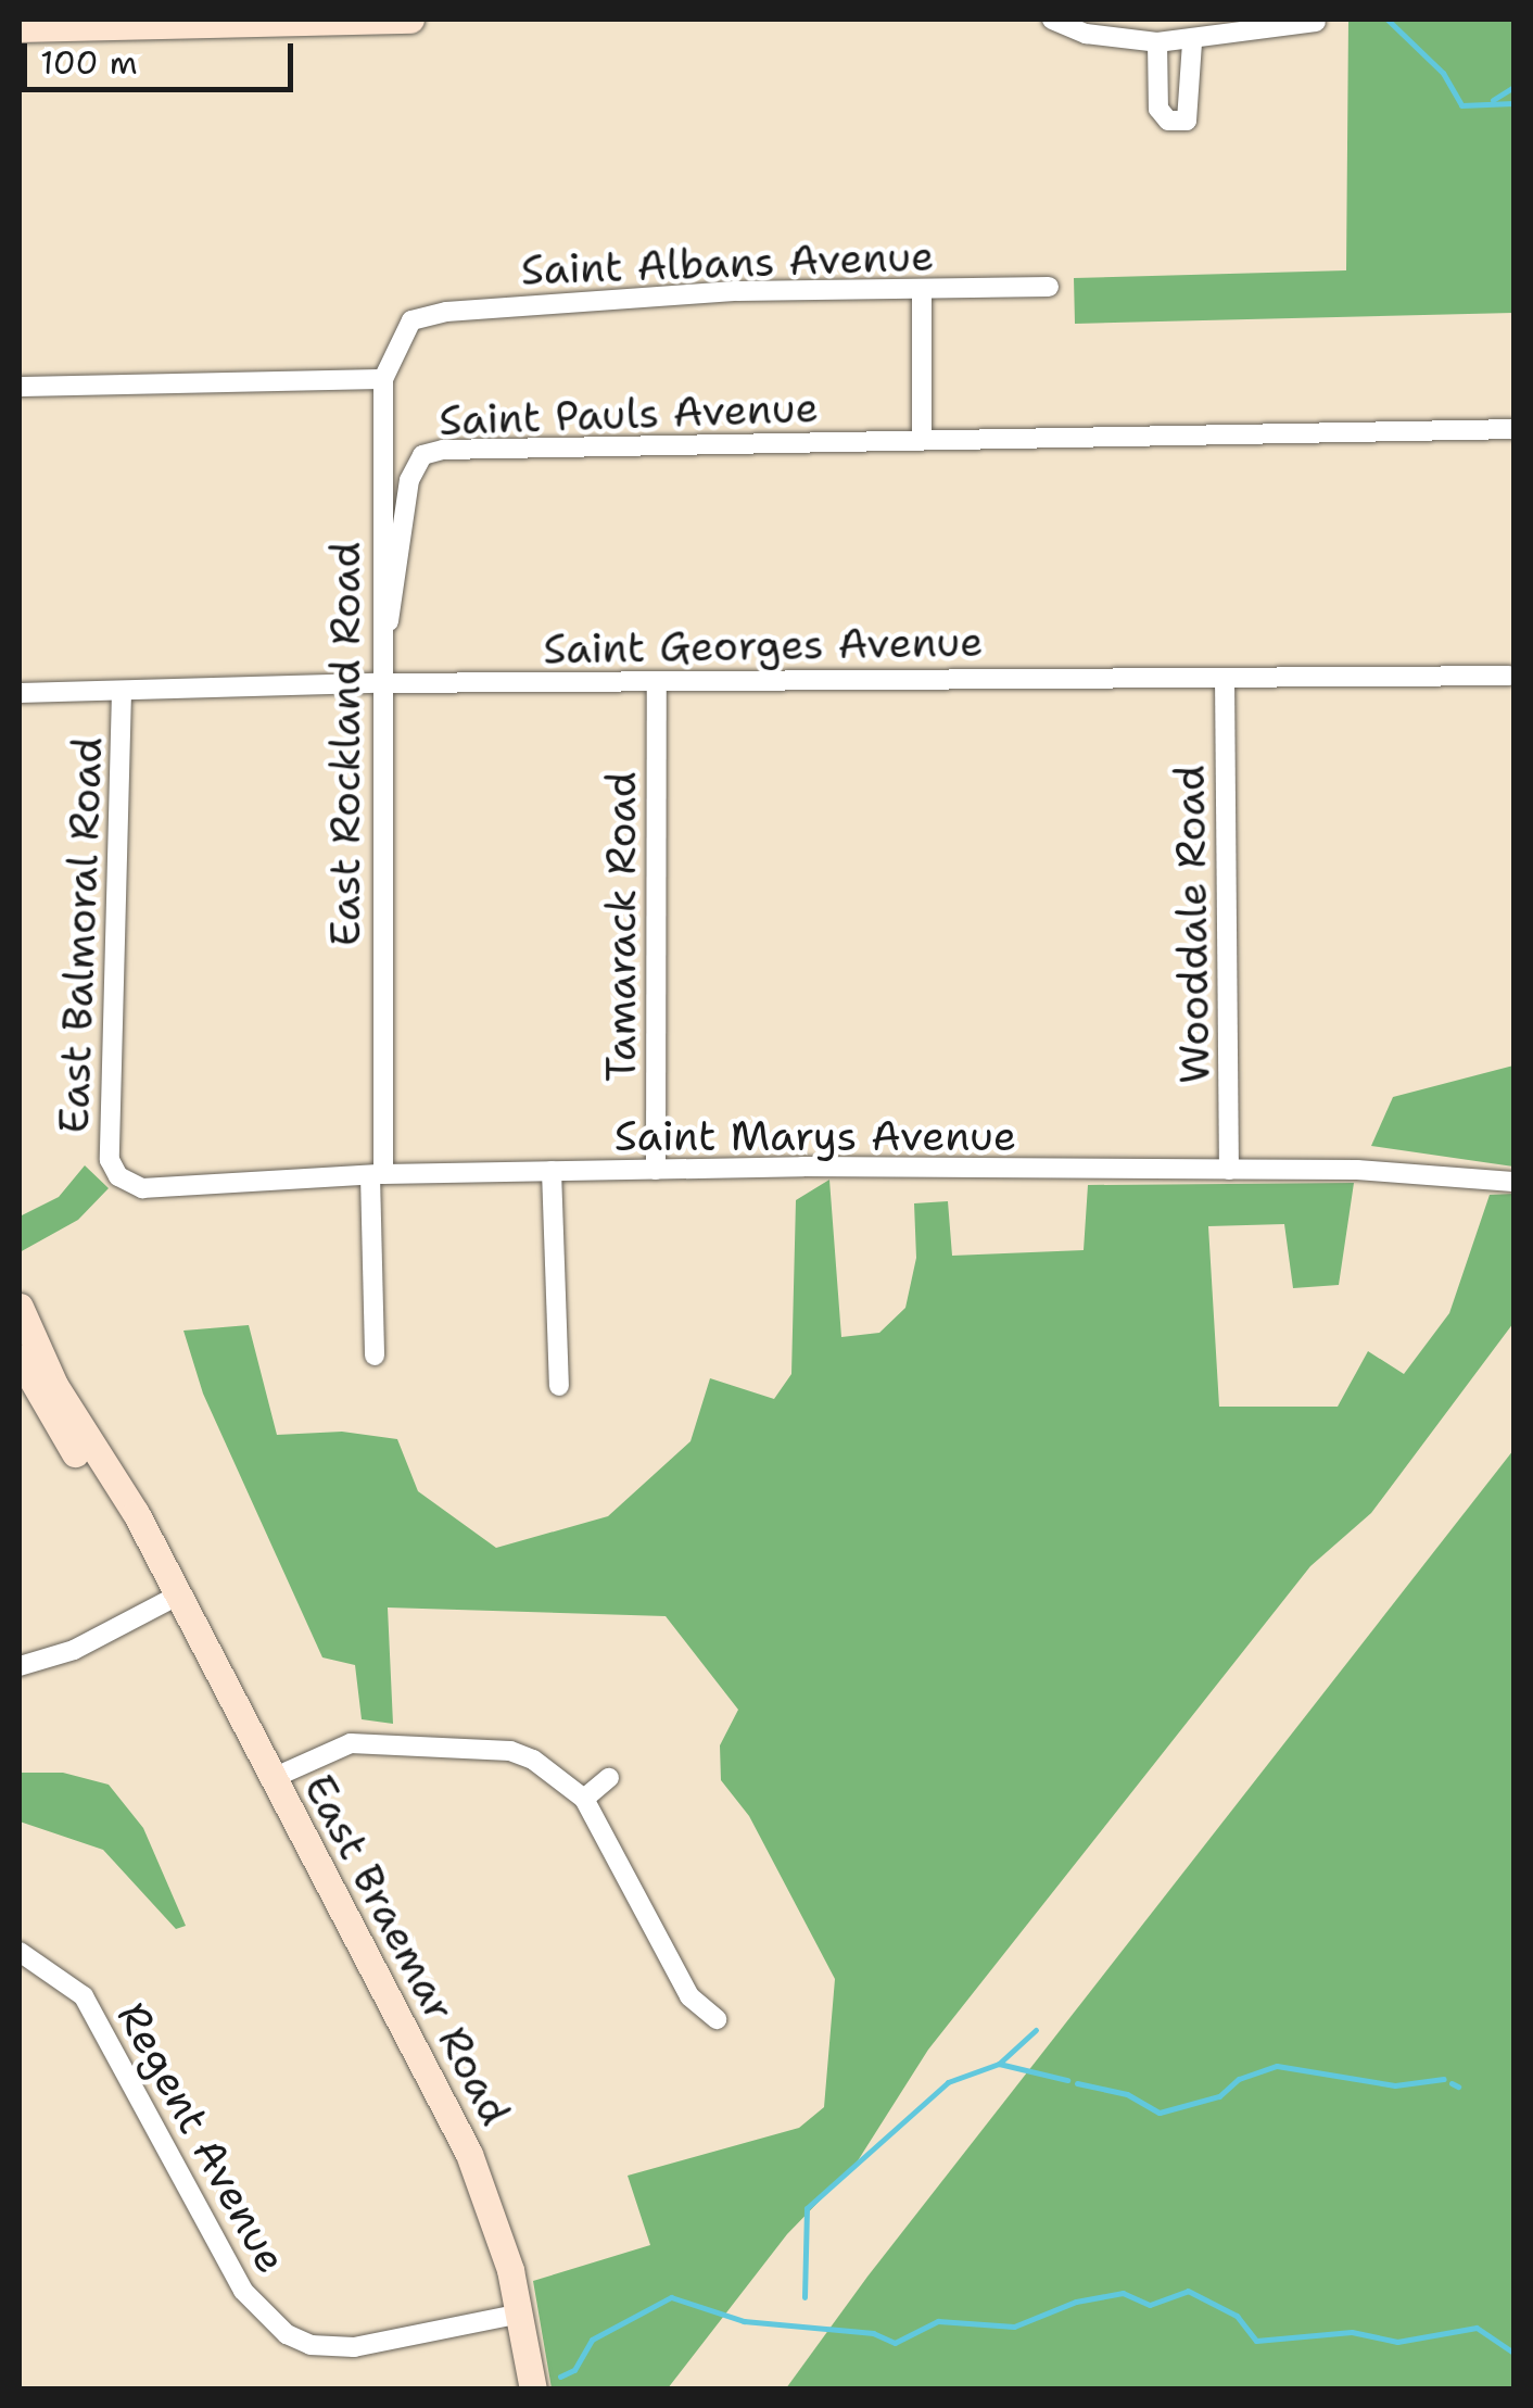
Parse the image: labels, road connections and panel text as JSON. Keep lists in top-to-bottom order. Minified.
{"streets":{"street":["Saint Albans Avenue","Saint Pauls Avenue","Saint Georges Avenue","East Rockland Road","Wooddale Road","Tamarack Road","East Balmoral Road","Saint Marys Avenue","East Braemar Road","Regent Avenue"]},"crossings":[["Saint Albans Avenue","East Rockland Road"],["Saint Pauls Avenue","Saint Georges Avenue"],["Saint Pauls Avenue","East Rockland Road"],["Saint Georges Avenue","East Rockland Road"],["Saint Georges Avenue","Wooddale Road"],["Saint Georges Avenue","Tamarack Road"],["Saint Georges Avenue","East Balmoral Road"],["East Rockland Road","Saint Marys Avenue"],["Wooddale Road","Saint Marys Avenue"],["Tamarack Road","Saint Marys Avenue"],["East Balmoral Road","Saint Marys Avenue"],["East Braemar Road","Regent Avenue"]],"scale_bar":"100 m"}
